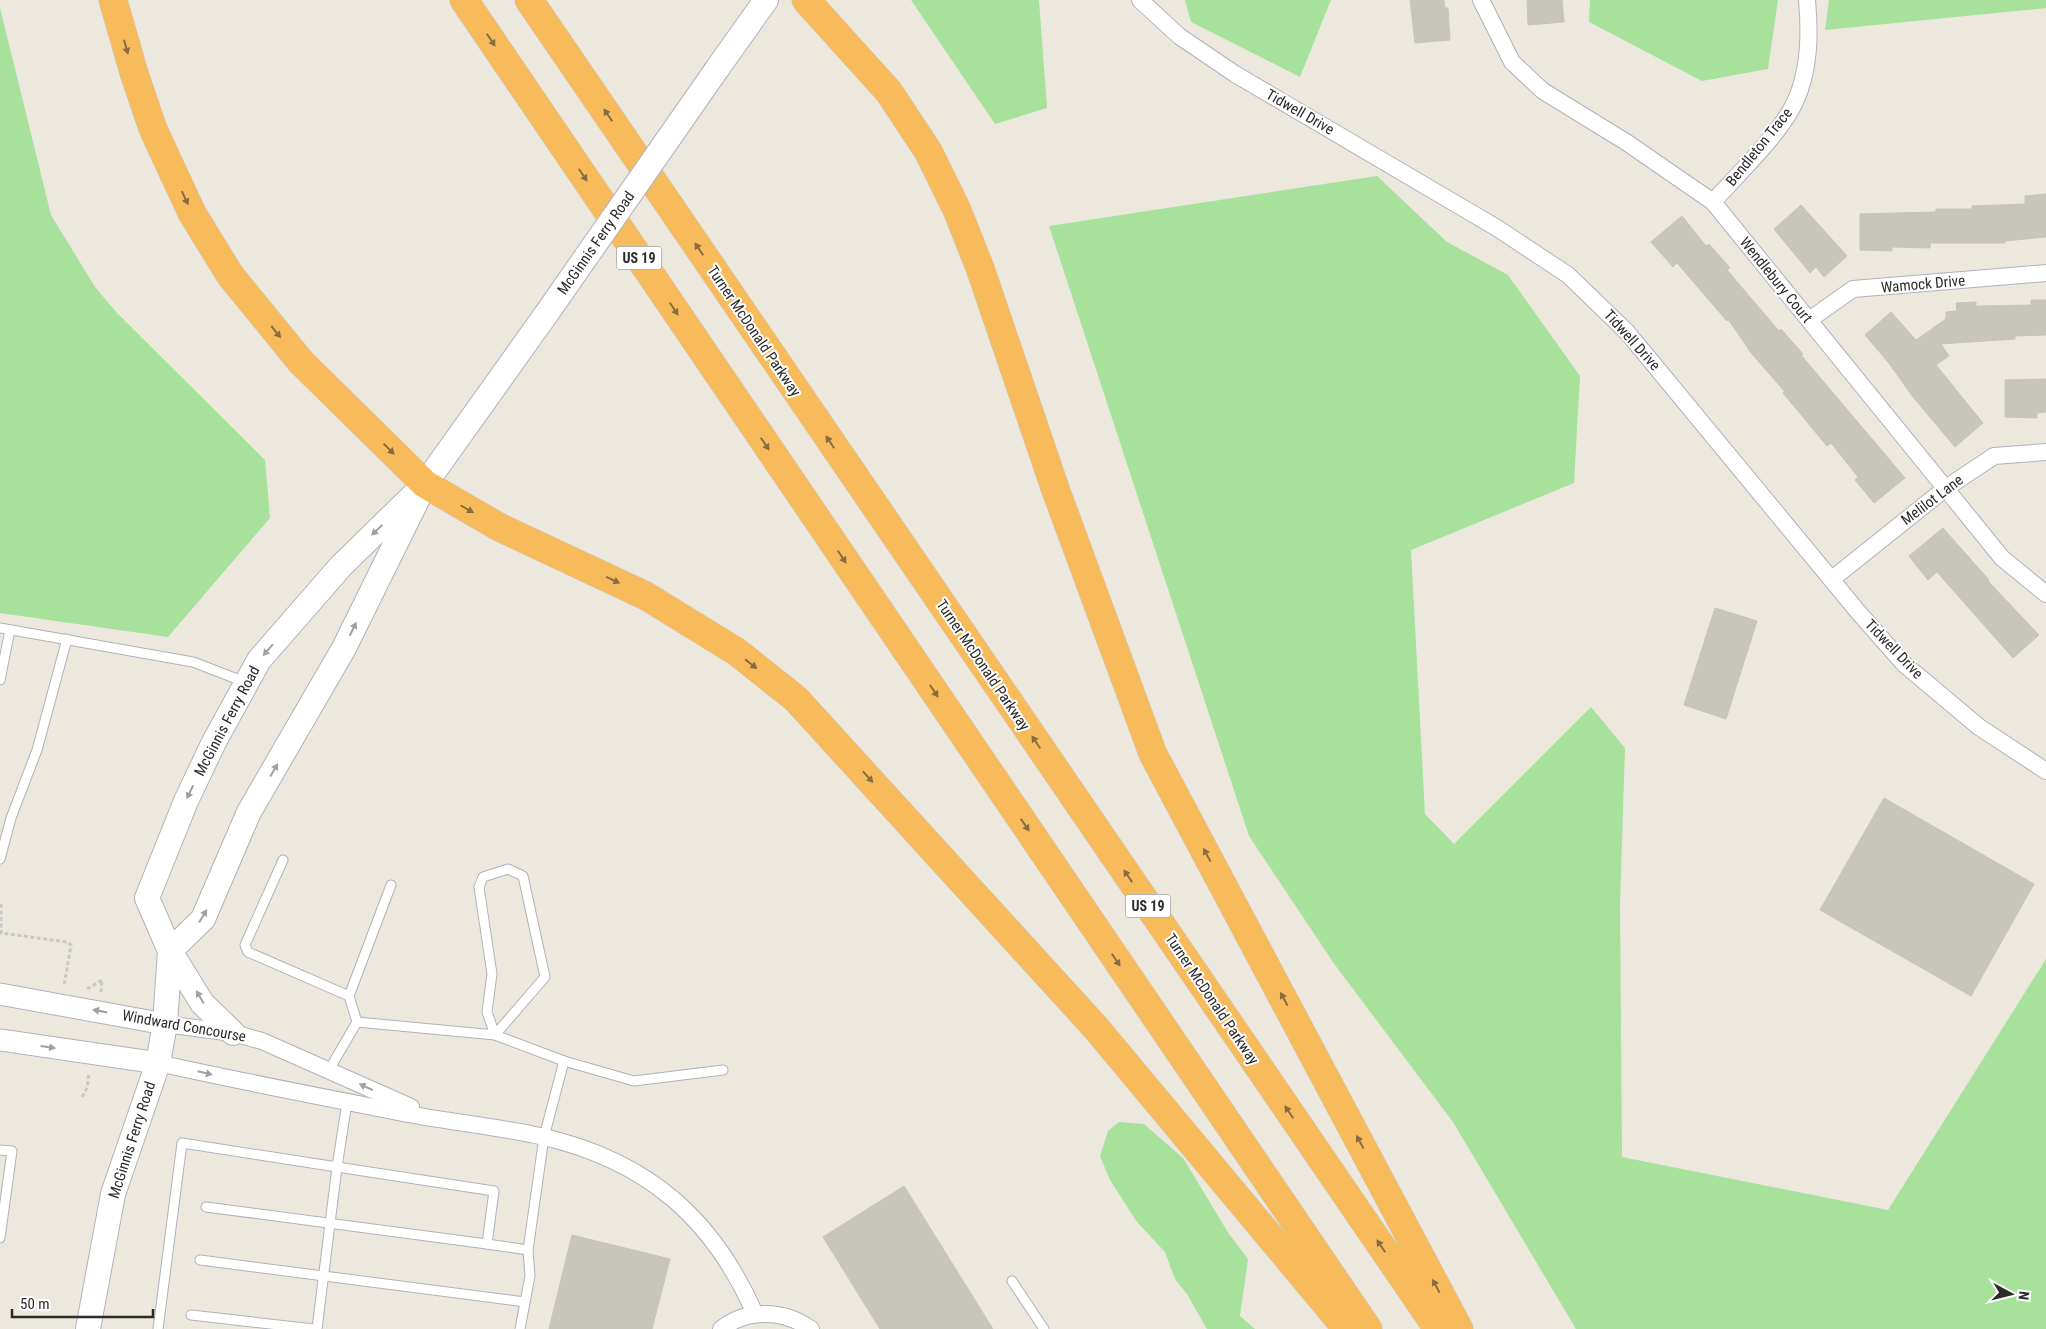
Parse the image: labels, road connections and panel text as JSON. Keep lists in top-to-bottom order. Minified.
{"streets":{"highway":["US 19","Turner McDonald Parkway"],"main road":["McGinnis Ferry Road"],"street":["Tidwell Drive","Bendleton Trace","Wendlebury Court","Wamock Drive","Melilot Lane","Windward Concourse"]},"crossings":[["Tidwell Drive","Melilot Lane"],["Bendleton Trace","Wendlebury Court"],["McGinnis Ferry Road","Windward Concourse"],["Wendlebury Court","Wamock Drive"],["Wendlebury Court","Melilot Lane"]],"scale_bar":"50 m","north":"right"}
